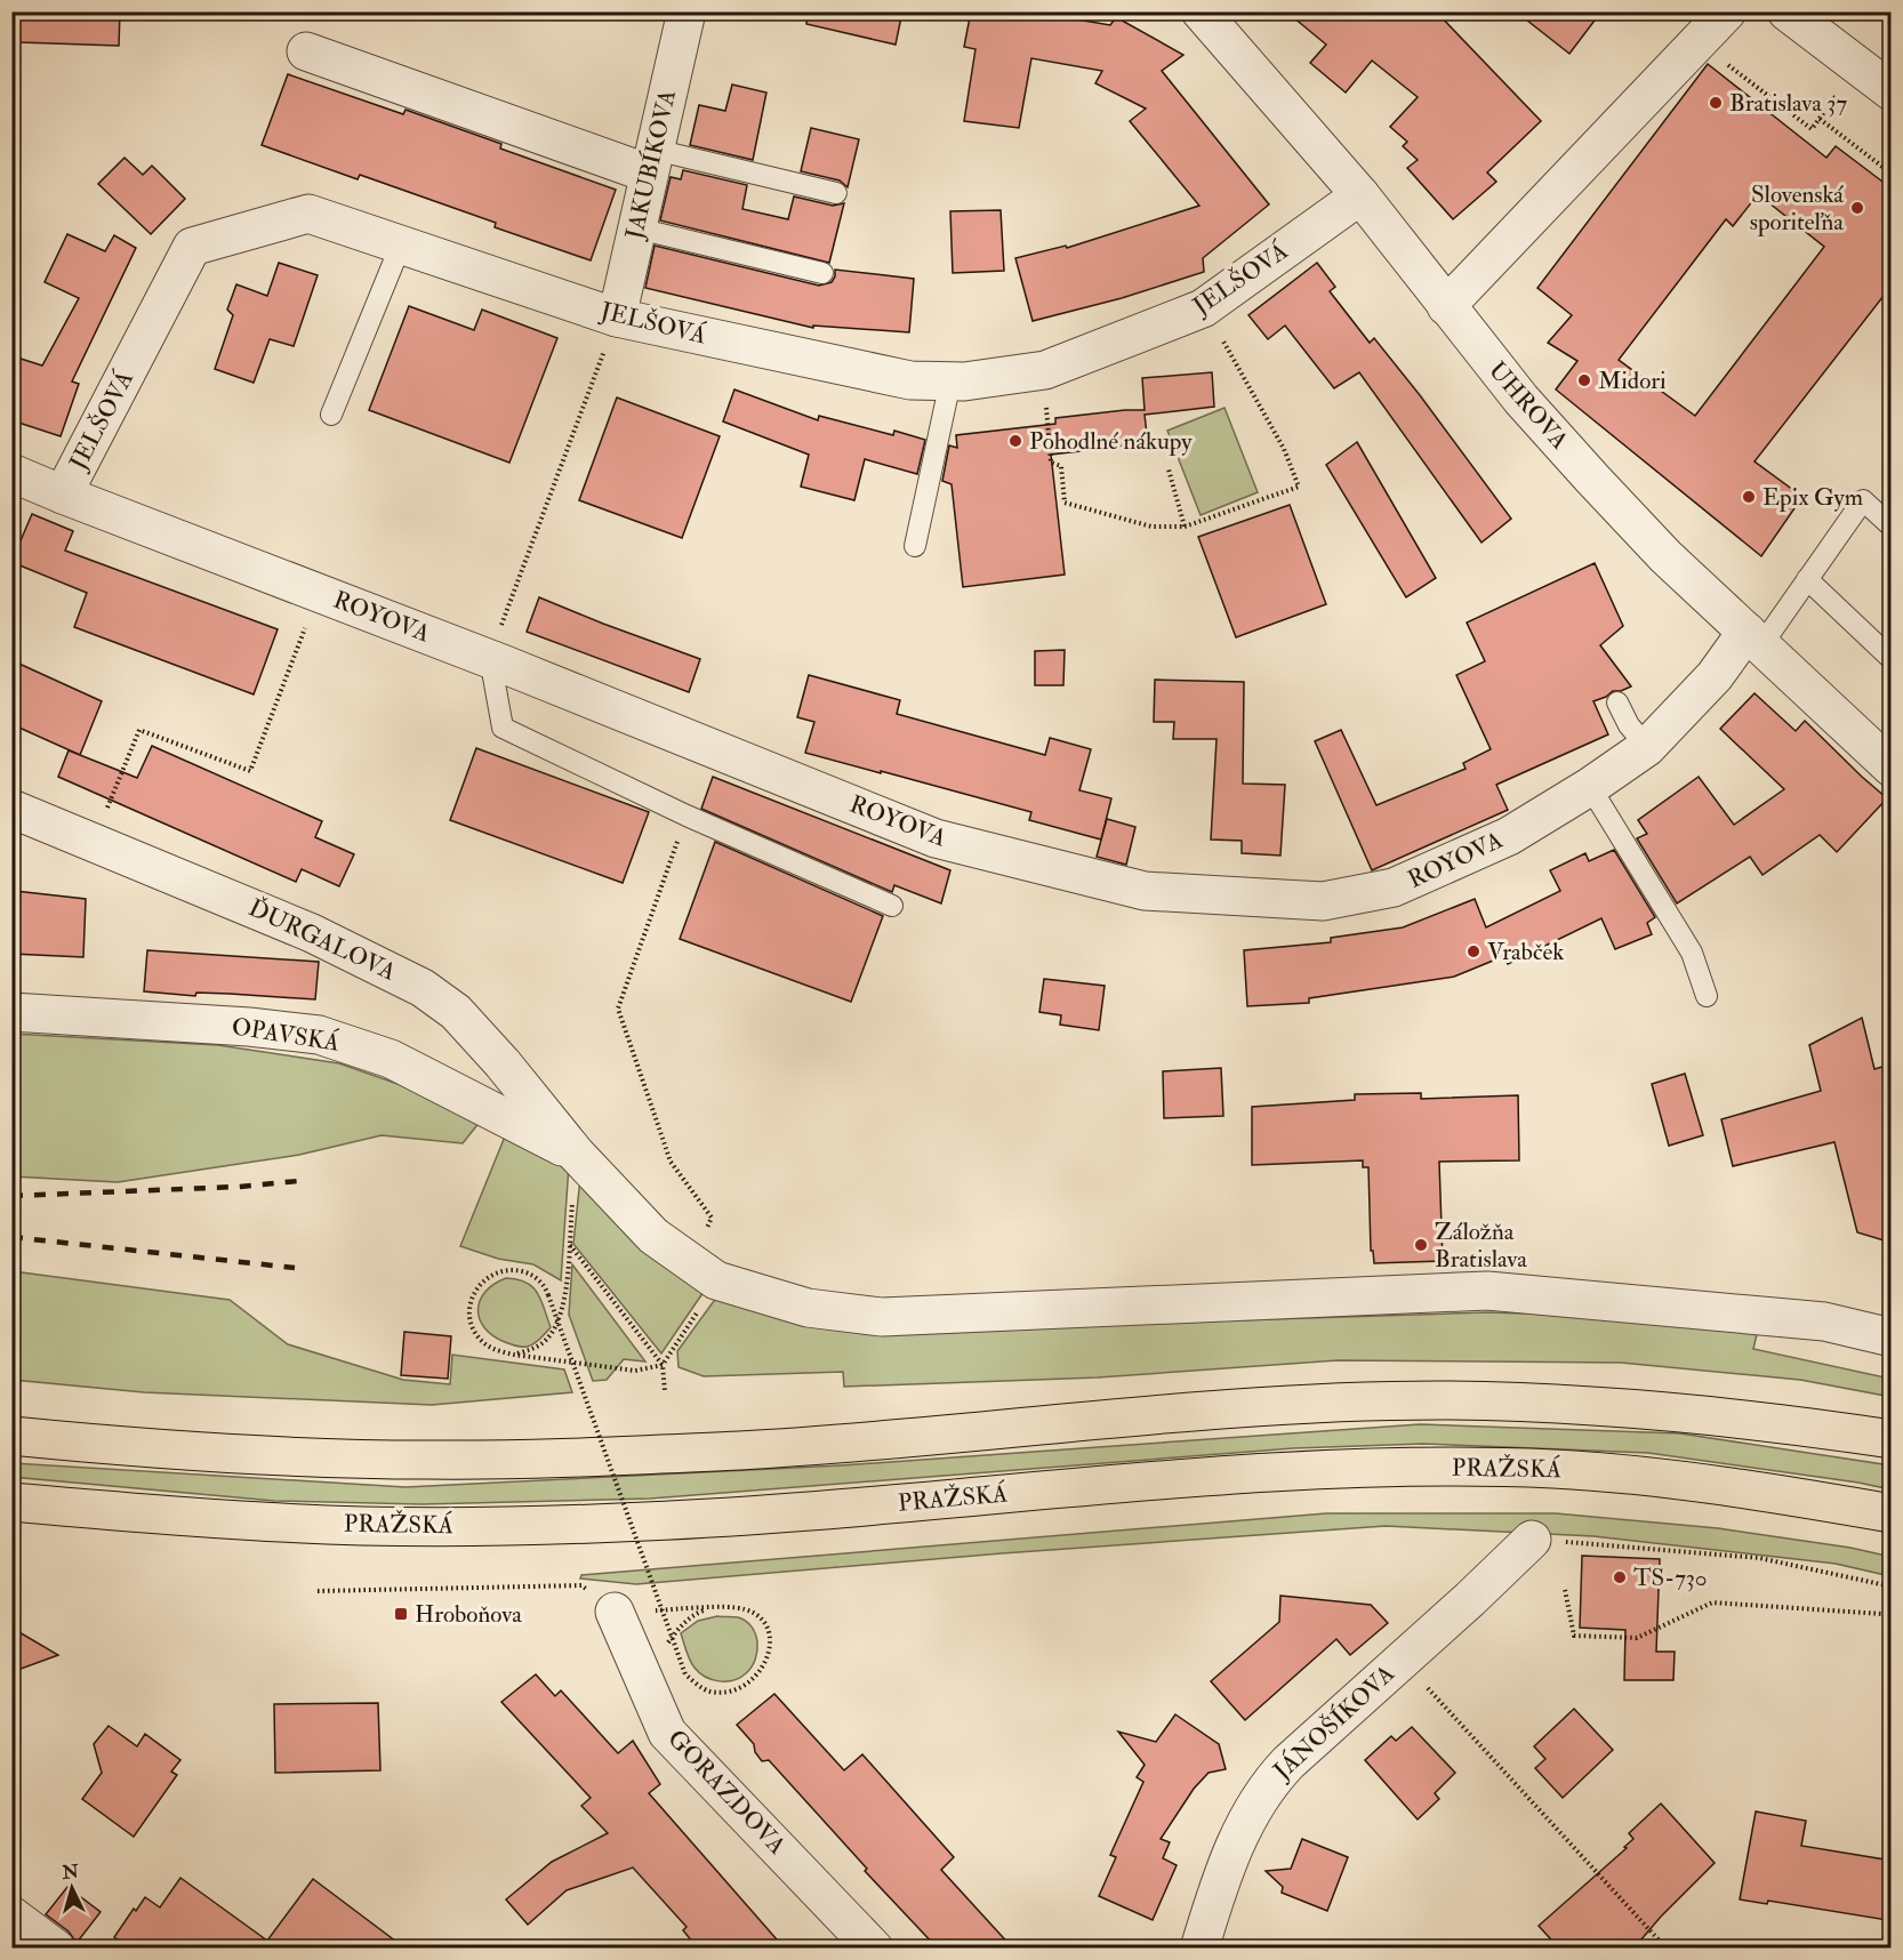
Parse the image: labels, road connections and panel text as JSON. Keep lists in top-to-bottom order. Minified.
{"streets":{"main road":["PRAŽSKÁ"],"street":["JAKUBÍKOVA","JELŠOVÁ","UHROVA","ROYOVA","ĎURGALOVA","OPAVSKÁ","JÁNOŠÍKOVA","GORAZDOVA"]},"crossings":[["JAKUBÍKOVA","JELŠOVÁ"],["JELŠOVÁ","UHROVA"],["JELŠOVÁ","ROYOVA"],["UHROVA","ROYOVA"],["ĎURGALOVA","OPAVSKÁ"]],"places":{"other":["Bratislava 37","Slovenská sporiteľňa","Midori","Pohodlné nákupy","Epix Gym","Vrabček","Záložňa Bratislava","TS-730"],"transit":["Hroboňova"]},"north":"top"}
